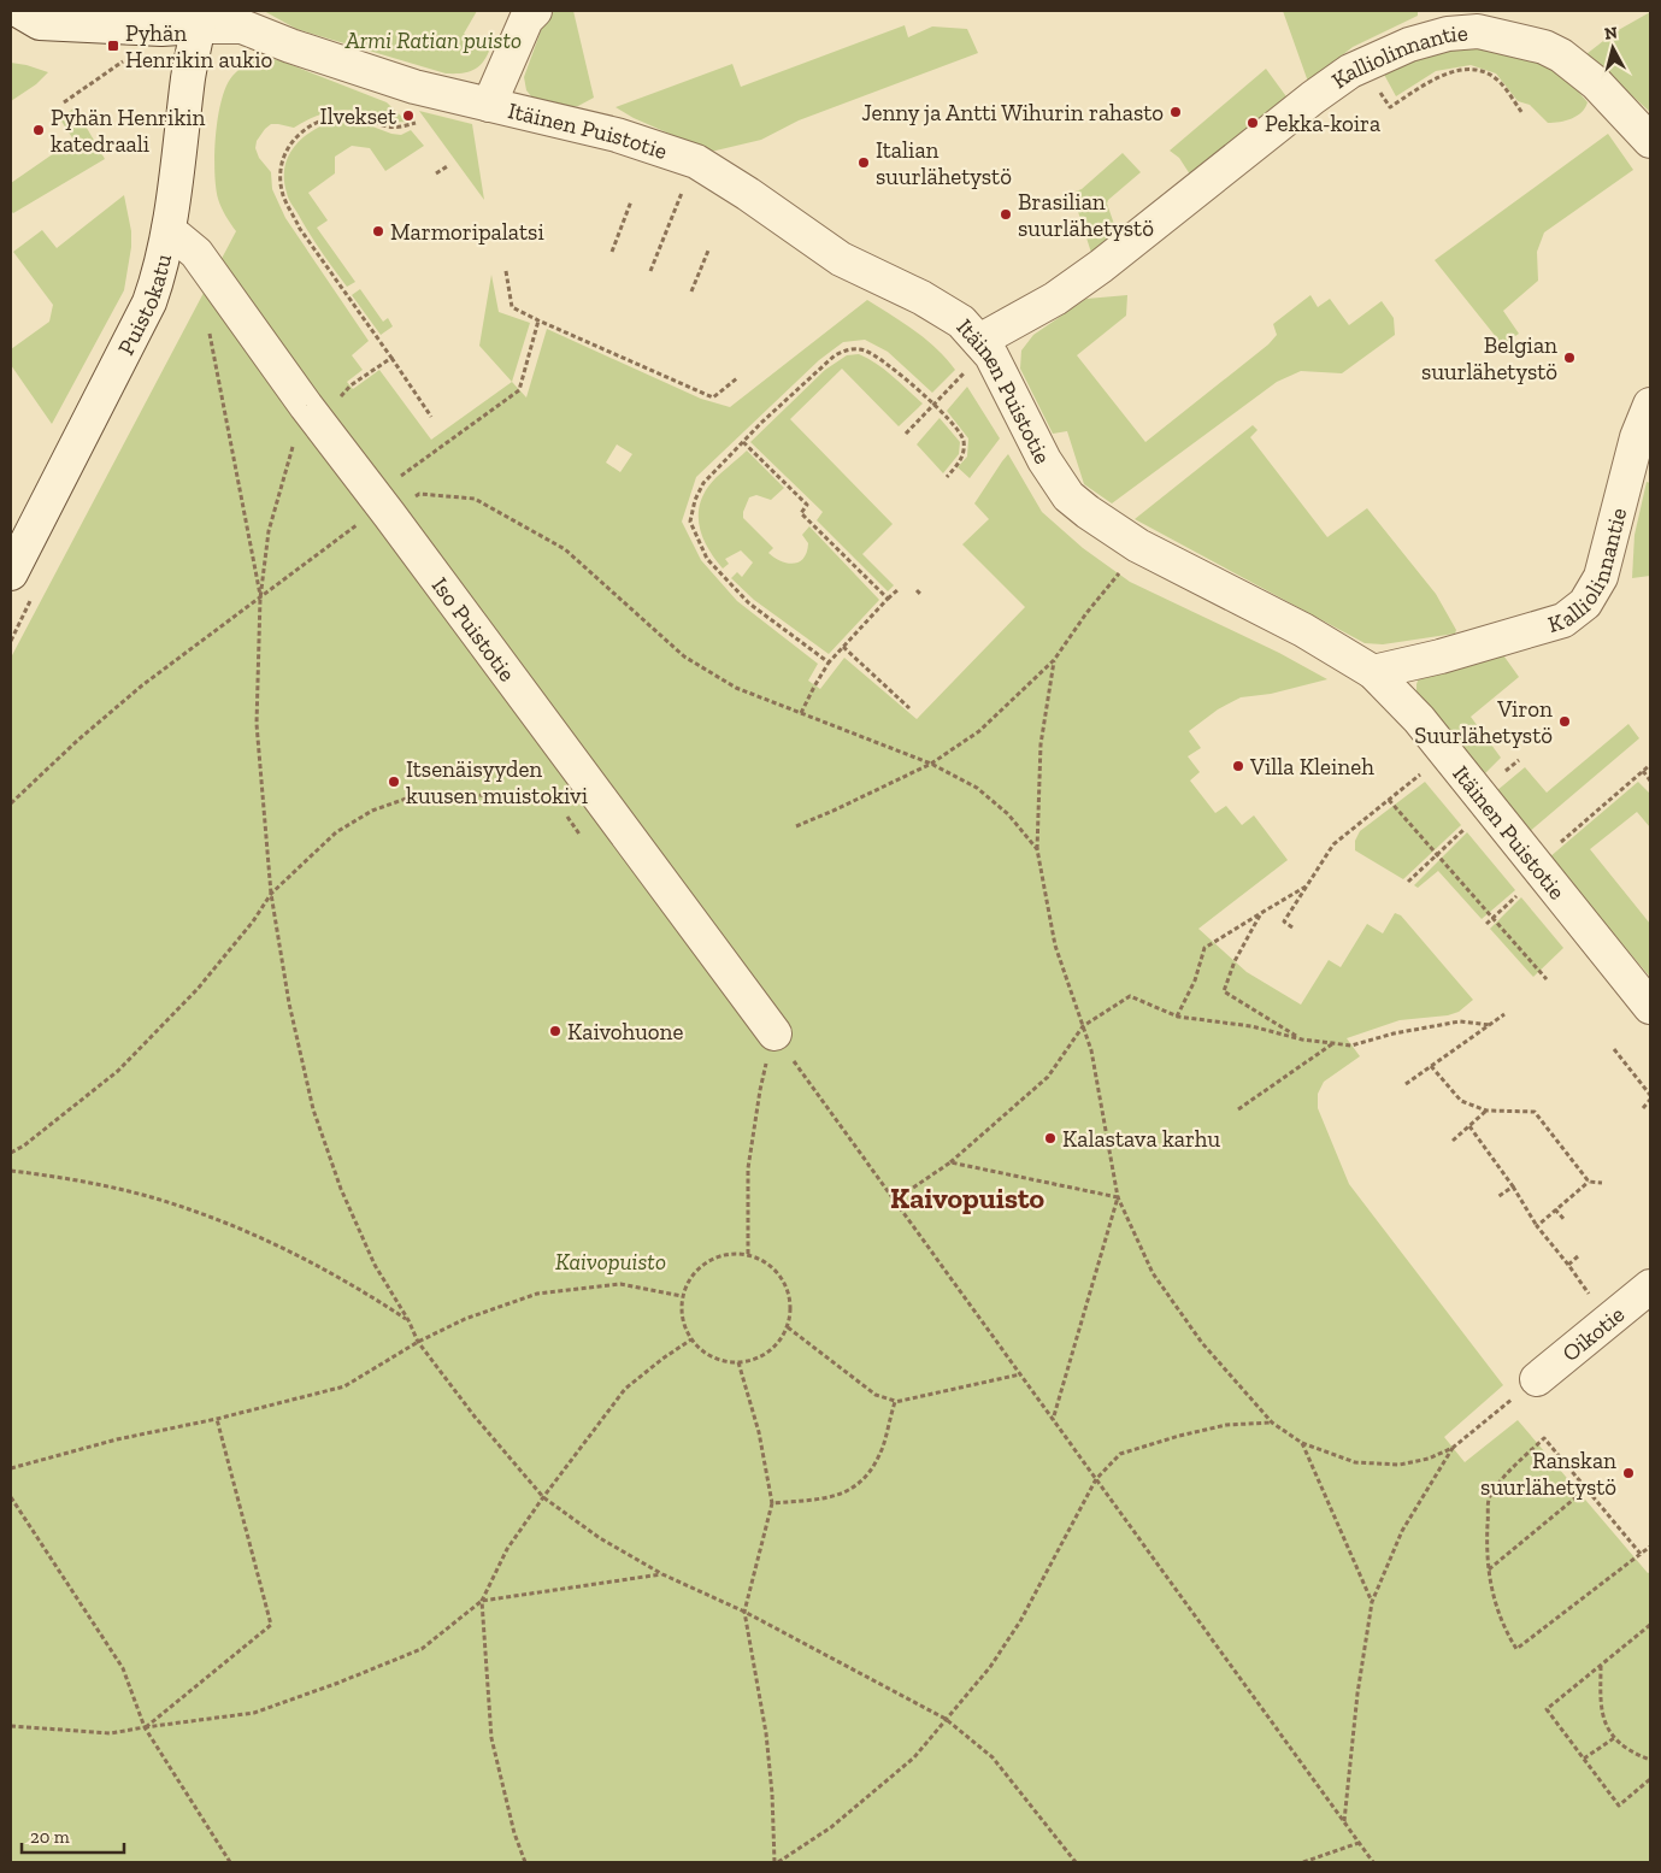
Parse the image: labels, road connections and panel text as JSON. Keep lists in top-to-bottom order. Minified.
{"streets":{"street":["Kalliolinnantie","Itäinen Puistotie","Puistokatu","Iso Puistotie","Oikotie"]},"crossings":[["Kalliolinnantie","Itäinen Puistotie"],["Itäinen Puistotie","Puistokatu"],["Puistokatu","Iso Puistotie"]],"districts":["Kaivopuisto"],"parks":["Armi Ratian puisto","Kaivopuisto"],"places":{"transit":["Pyhän Henrikin aukio"],"other":["Jenny ja Antti Wihurin rahasto","Ilvekset","Pekka-koira","Pyhän Henrikin katedraali","Italian suurlähetystö","Brasilian suurlähetystö","Marmoripalatsi","Belgian suurlähetystö","Viron Suurlähetystö","Villa Kleineh","Itsenäisyyden kuusen muistokivi","Kaivohuone","Kalastava karhu","Ranskan suurlähetystö"]},"scale_bar":"20 m","north":"top"}
